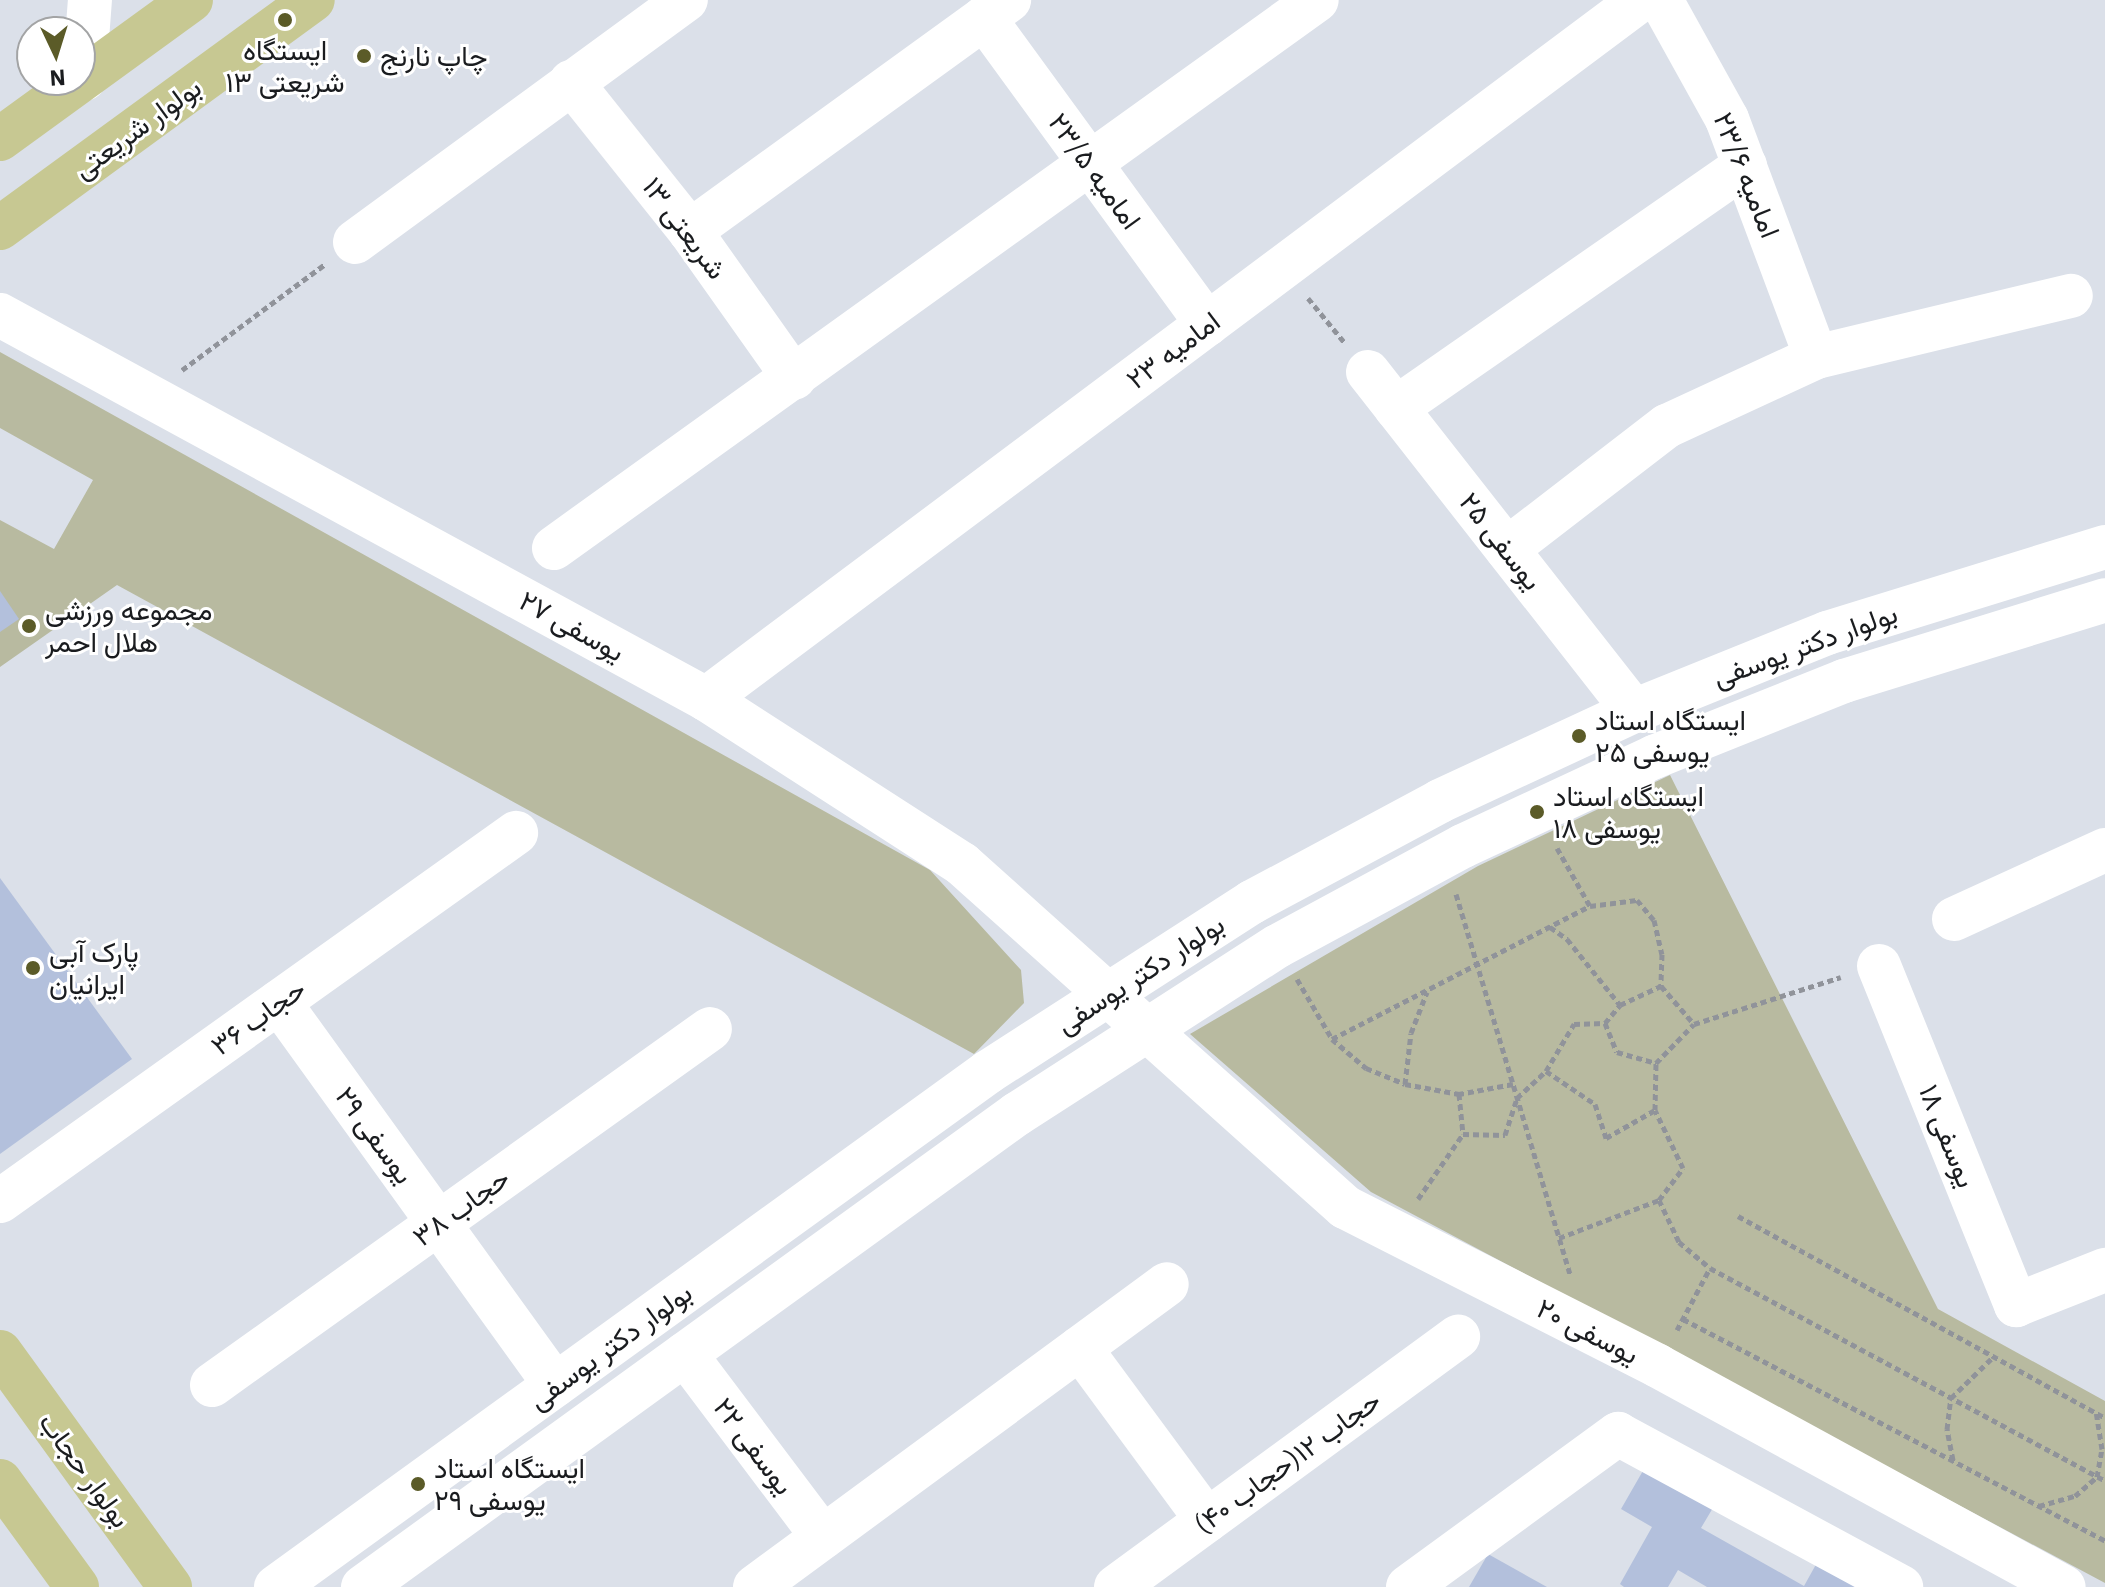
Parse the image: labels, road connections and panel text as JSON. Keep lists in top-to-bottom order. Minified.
{"streets":{"main road":["بولوار شریعتی","بولوار حجاب"],"street":["امامیه ۲۳/۵","امامیه ۲۳/۶","شریعتی ۱۳","امامیه ۲۳","یوسفی ۲۵","یوسفی ۲۷","بولوار دکتر یوسفی","حجاب ۳۶","یوسفی ۲۹","یوسفی ۱۸","حجاب ۳۸","یوسفی ۲۰","یوسفی ۲۲","حجاب ۱۲(حجاب ۴۰)"]},"crossings":[["امامیه ۲۳/۵","امامیه ۲۳"],["امامیه ۲۳","یوسفی ۲۷"],["یوسفی ۲۵","بولوار دکتر یوسفی"],["یوسفی ۲۷","بولوار دکتر یوسفی"],["یوسفی ۲۷","یوسفی ۲۰"],["بولوار دکتر یوسفی","یوسفی ۲۹"],["بولوار دکتر یوسفی","یوسفی ۲۰"],["بولوار دکتر یوسفی","یوسفی ۲۲"],["حجاب ۳۶","یوسفی ۲۹"],["یوسفی ۲۹","حجاب ۳۸"]],"places":["ایستگاه شریعتی ۱۳","چاپ نارنج","مجموعه ورزشی هلال احمر","ایستگاه استاد یوسفی ۲۵","ایستگاه استاد یوسفی ۱۸","پارک آبی ایرانیان","ایستگاه استاد یوسفی ۲۹"],"north":"bottom"}
